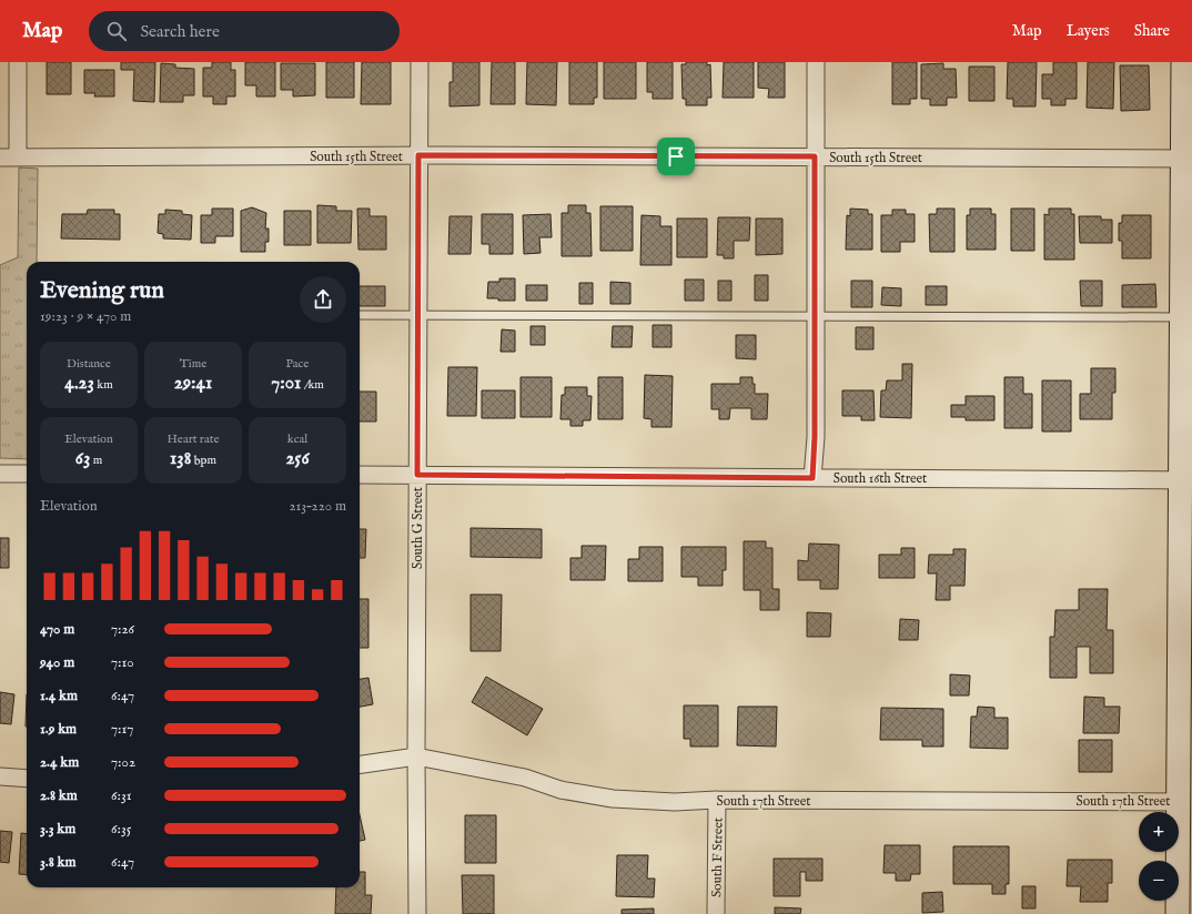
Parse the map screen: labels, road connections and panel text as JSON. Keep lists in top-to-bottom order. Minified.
{"streets":{"street":["South 15th Street","South 16th Street","South G Street","South 17th Street","South F Street"]},"crossings":[["South 15th Street","South G Street"],["South 16th Street","South G Street"],["South G Street","South 17th Street"],["South 17th Street","South F Street"]],"page":{"header":"Map","search":"Search here","nav":["Map","Layers","Share"],"heading":["Evening run","19:23 · 9 × 470 m"],"stats":[["Distance","4.23 km"],["Time","29:41"],["Pace","7:01 /km"],["Elevation","63 m"],["Heart rate","138 bpm"],["kcal","256"]],"chart":["Elevation","213–220 m"],"list":[{"name":"470 m","note":"7:26"},{"name":"940 m","note":"7:10"},{"name":"1.4 km","note":"6:47"},{"name":"1.9 km","note":"7:17"},{"name":"2.4 km","note":"7:02"},{"name":"2.8 km","note":"6:31"},{"name":"3.3 km","note":"6:35"},{"name":"3.8 km","note":"6:47"}],"map_buttons":["+","−"]}}
